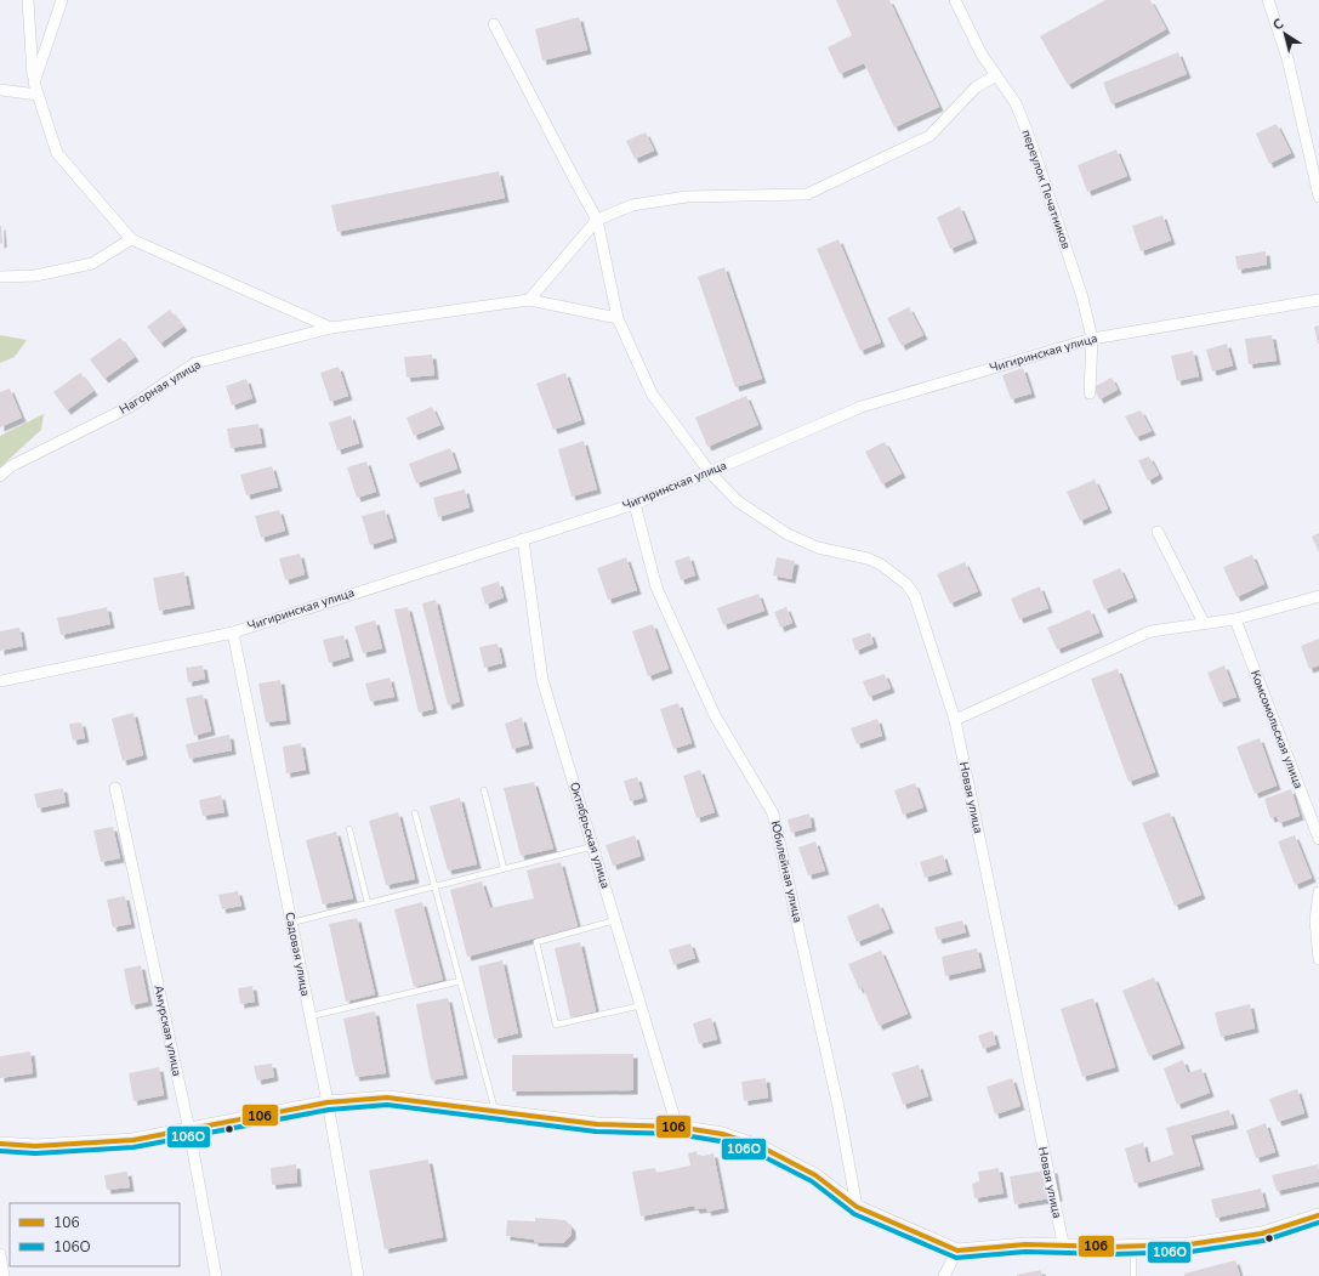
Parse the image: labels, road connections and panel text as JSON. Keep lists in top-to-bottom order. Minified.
{"streets":{"street":["переулок Печатников","Чигиринская улица","Нагорная улица","Комсомольская улица","Новая улица","Октябрьская улица","Юбилейная улица","Садовая улица","Амурская улица"]},"crossings":[["переулок Печатников","Чигиринская улица"],["Чигиринская улица","Новая улица"],["Чигиринская улица","Октябрьская улица"],["Чигиринская улица","Юбилейная улица"],["Чигиринская улица","Садовая улица"],["Нагорная улица","Новая улица"]],"lines":["transit line 106","transit line 106О"],"legend":["106","106О"],"north":"top left"}
